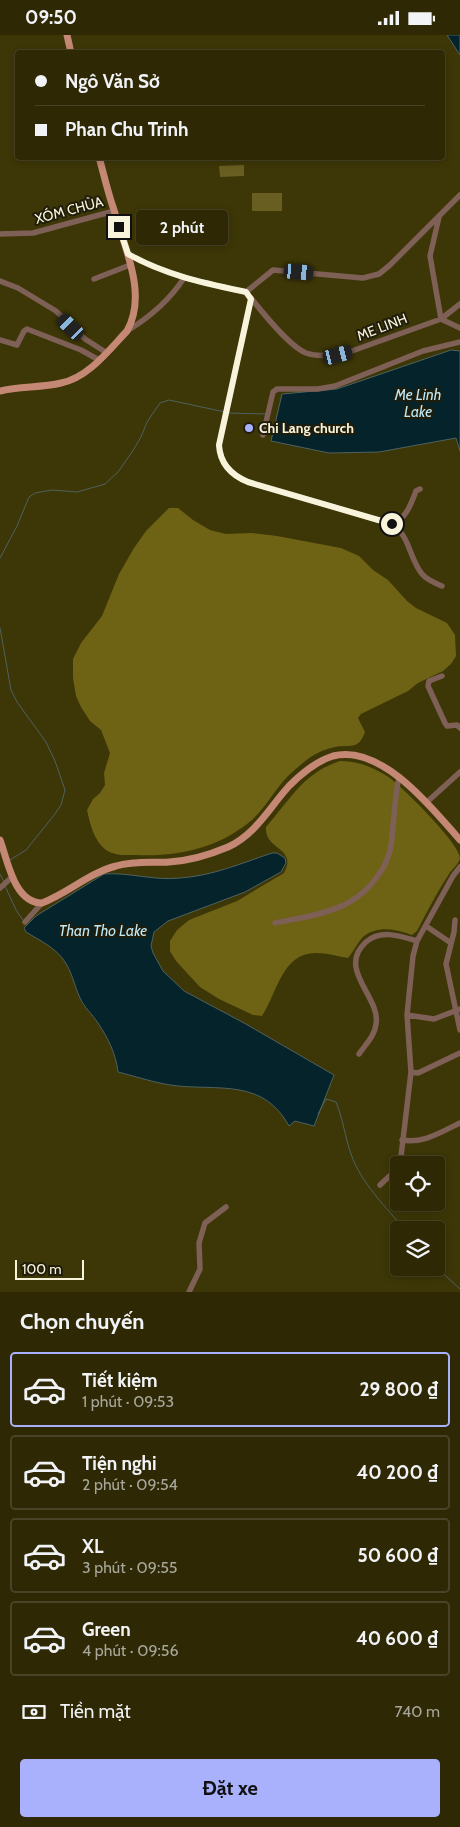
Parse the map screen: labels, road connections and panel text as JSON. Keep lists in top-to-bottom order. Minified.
{"streets":{"street":["XÓM CHÙA","ME LINH"]},"water":["Me Linh Lake","Than Tho Lake"],"places":["Chi Lang church"],"scale_bar":"100 m","page":{"status":"09:50","banner":["Ngô Văn Sở","Phan Chu Trinh"],"bubble":"2 phút","scale":"100 m","heading":"Chọn chuyến","list":[{"name":"Tiết kiệm","note":"1 phút · 09:53","value":"29 800 ₫"},{"name":"Tiện nghi","note":"2 phút · 09:54","value":"40 200 ₫"},{"name":"XL","note":"3 phút · 09:55","value":"50 600 ₫"},{"name":"Green","note":"4 phút · 09:56","value":"40 600 ₫"}],"pay":["Tiền mặt","740 m"],"buttons":"Đặt xe"}}
